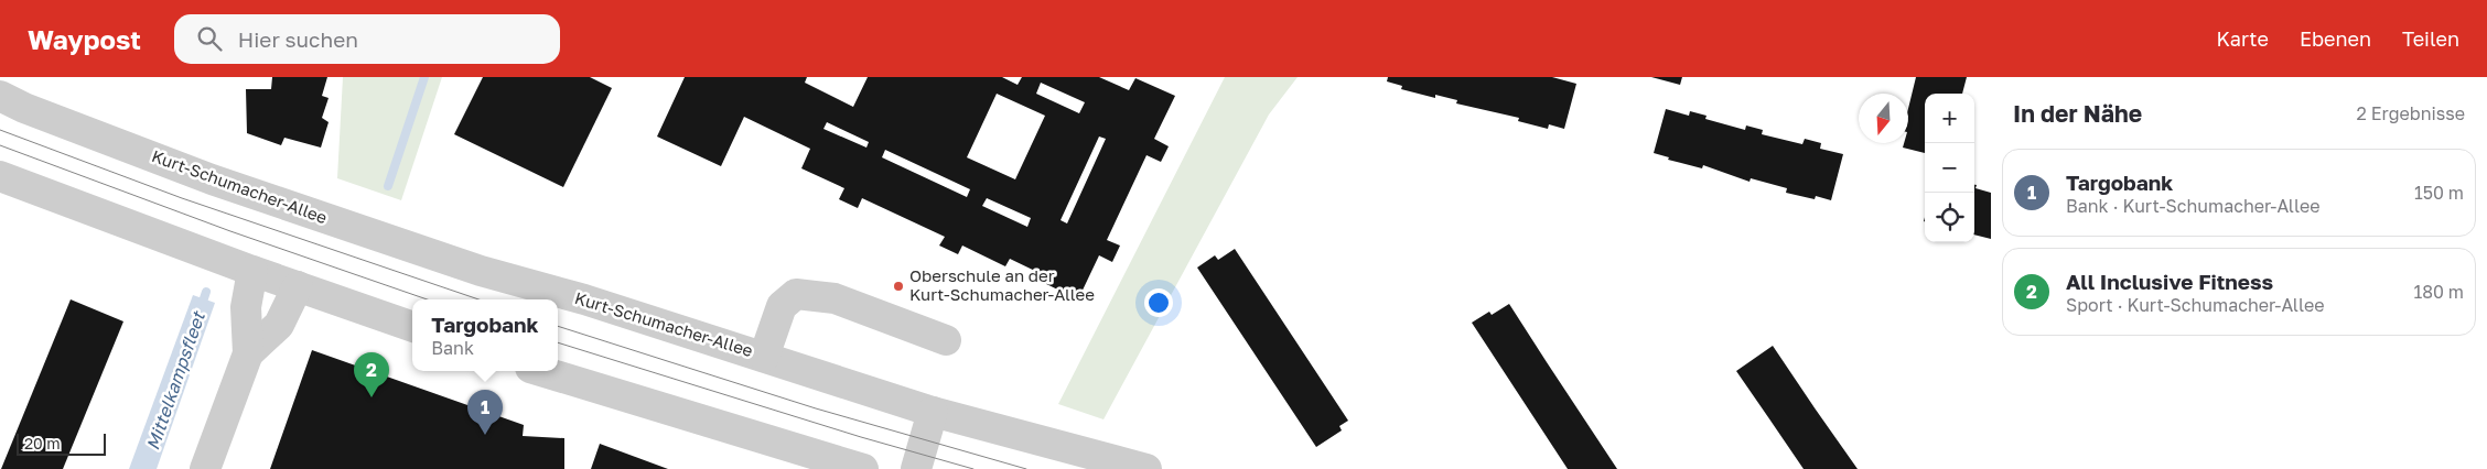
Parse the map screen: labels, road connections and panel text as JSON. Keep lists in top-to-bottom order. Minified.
{"streets":{"street":["Kurt-Schumacher-Allee"]},"water":["Mittelkampsfleet"],"places":["Oberschule an der Kurt-Schumacher-Allee"],"scale_bar":"20 m","north":"bottom","page":{"header":"Waypost","search":"Hier suchen","nav":["Karte","Ebenen","Teilen"],"heading":["In der Nähe","2 Ergebnisse"],"map_buttons":["+","−"],"list":[{"mark":"1","name":"Targobank","note":"Bank · Kurt-Schumacher-Allee","value":"150 m"},{"mark":"2","name":"All Inclusive Fitness","note":"Sport · Kurt-Schumacher-Allee","value":"180 m"}],"popup":["Targobank","Bank"],"pins":["2","1"],"scale":"20 m"}}
